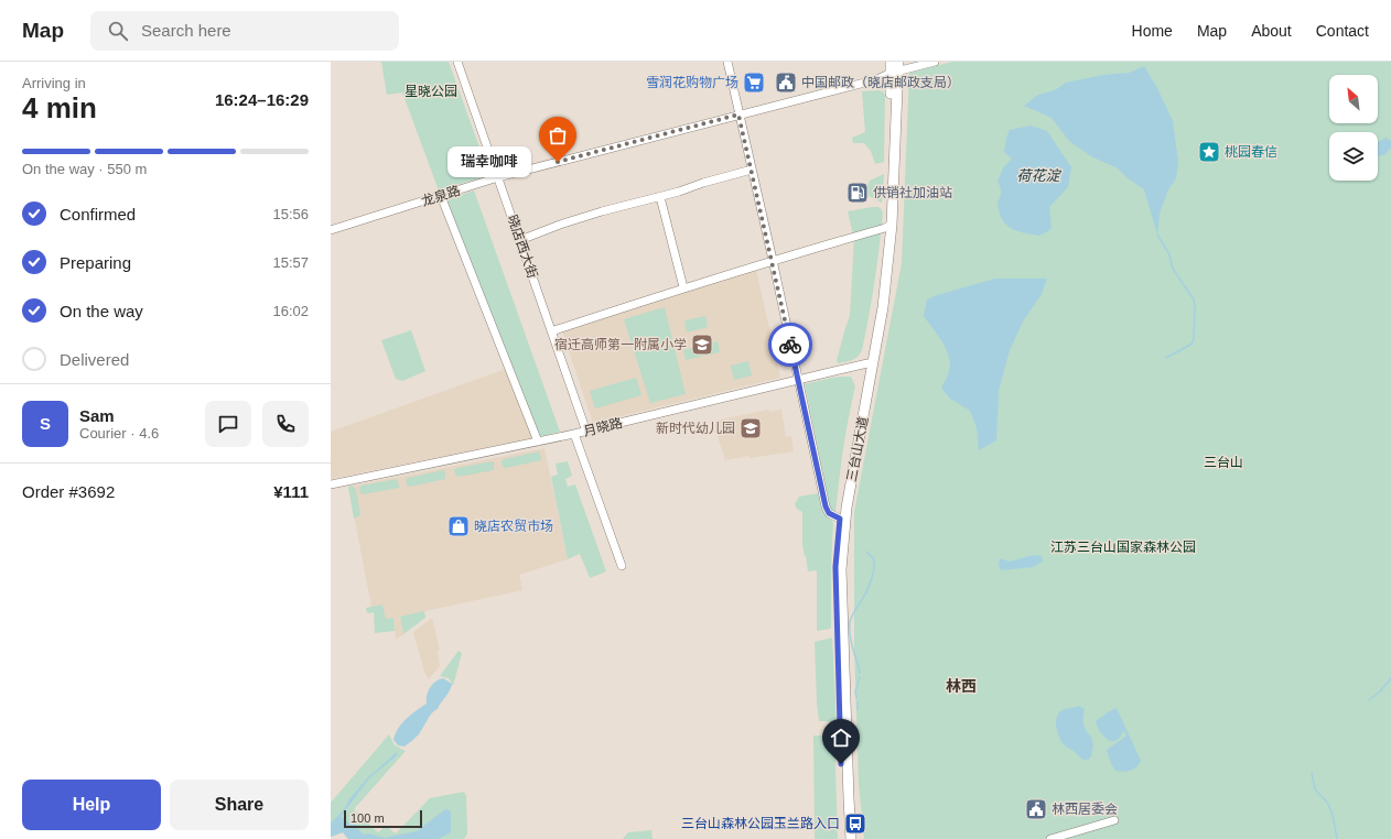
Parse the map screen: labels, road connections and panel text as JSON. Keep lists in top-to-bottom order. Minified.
{"streets":{"main road":["三台山大道"],"street":["龙泉路","晓店西大街","月晓路"]},"crossings":[["龙泉路","晓店西大街"],["龙泉路","三台山大道"],["晓店西大街","月晓路"],["月晓路","三台山大道"]],"districts":["林西"],"water":["荷花淀"],"parks":["星晓公园","三台山","江苏三台山国家森林公园"],"places":{"supermarket":["雪润花购物广场"],"public building":["中国邮政（晓店邮政支局）","林西居委会"],"place":["桃园春信"],"other":["瑞幸咖啡"],"fuel station":["供销社加油站"],"school or university":["宿迁高师第一附属小学","新时代幼儿园"],"shop":["晓店农贸市场"],"bus stop":["三台山森林公园玉兰路入口"]},"scale_bar":"100 m","north":"top left","page":{"header":"Map","search":"Search here","nav":["Home","Map","About","Contact"],"heading":["4 min","Arriving in","16:24–16:29"],"panel":["Sam","Courier · 4.6","Order #3692","¥111"],"bar":"On the way · 550 m","bubble":"瑞幸咖啡","list":[["Confirmed","15:56"],["Preparing","15:57"],["On the way","16:02"],"Delivered"],"round":"S","buttons":["Help","Share"],"scale":"100 m"}}
